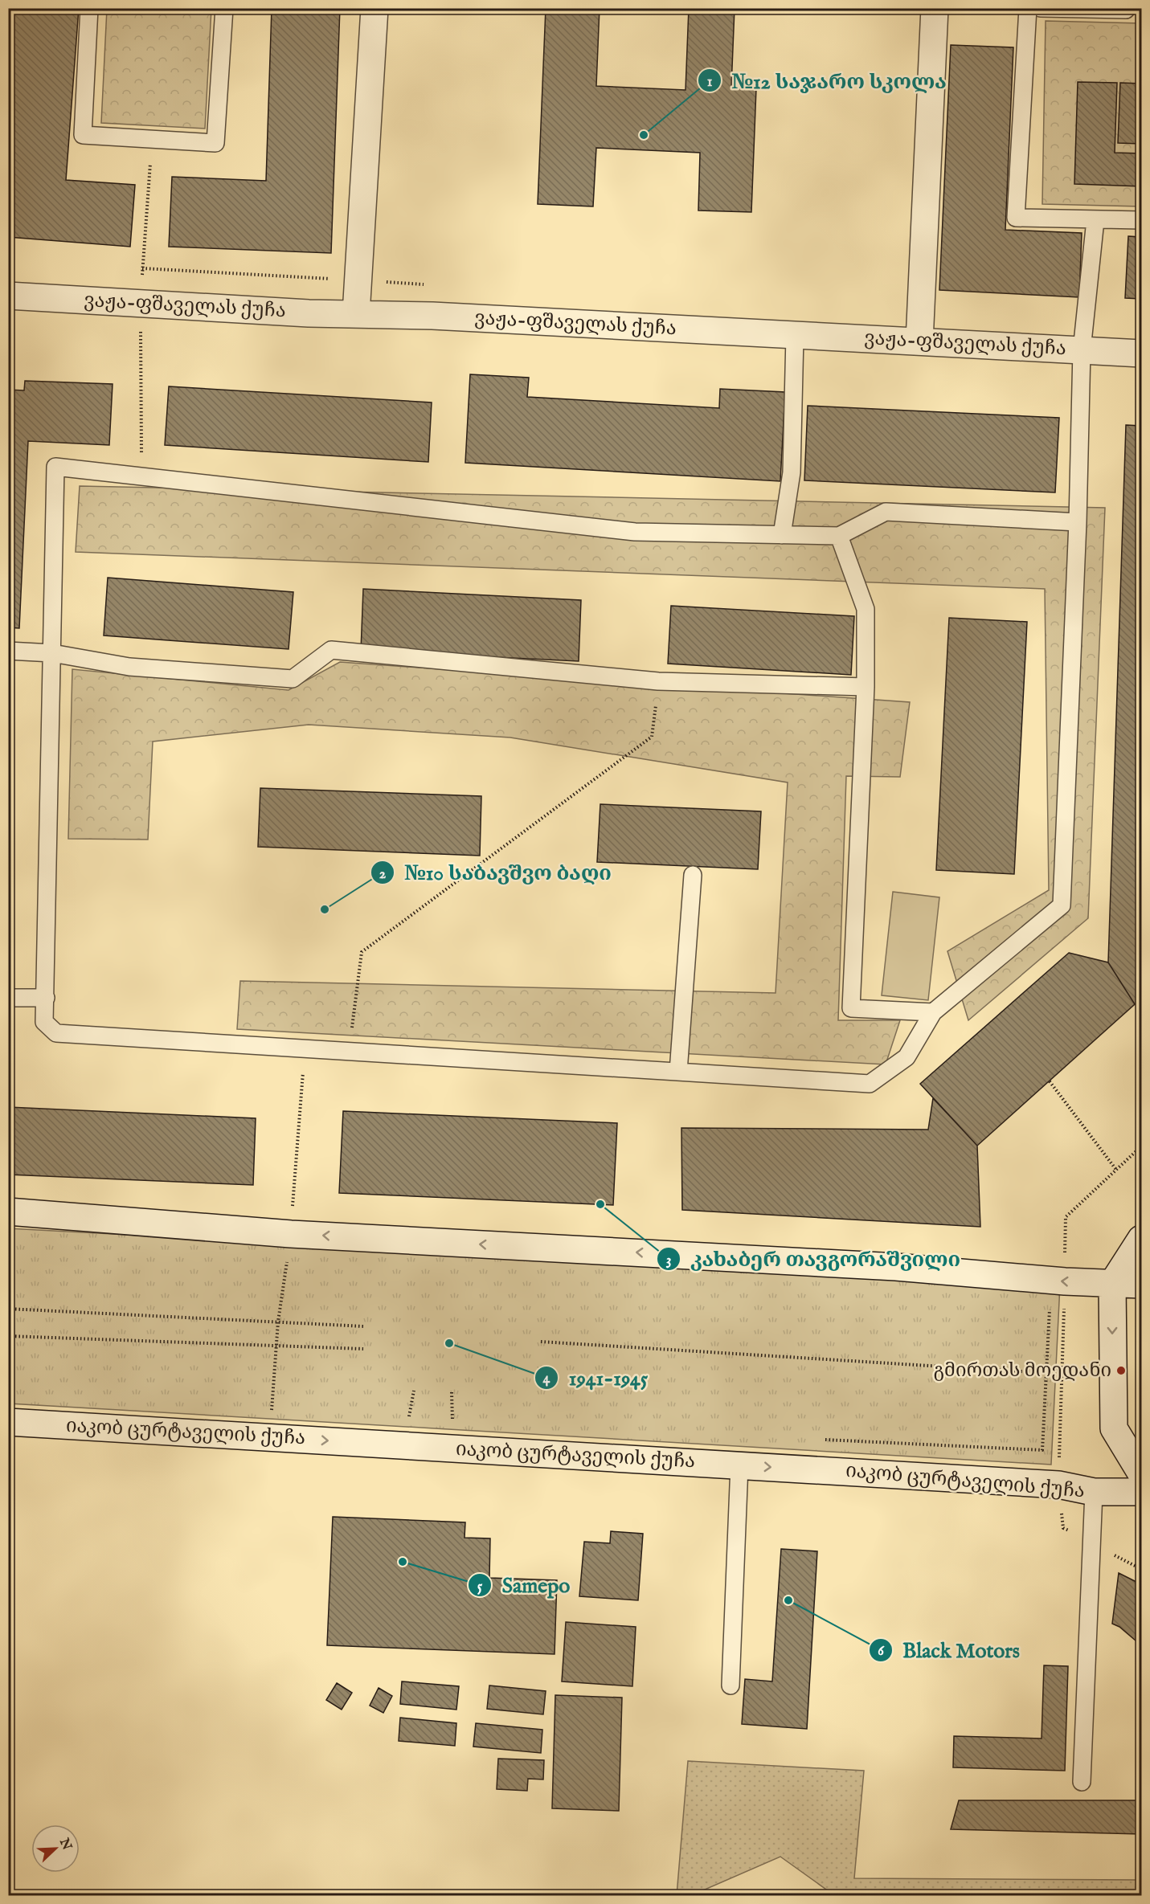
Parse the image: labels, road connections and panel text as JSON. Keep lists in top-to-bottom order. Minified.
{"streets":{"main road":["ვაჟა-ფშაველას ქუჩა","იაკობ ცურტაველის ქუჩა"]},"places":["№12 საჯარო სკოლა","№10 საბავშვო ბაღი","კახაბერ თავგორაშვილი","1941-1945","გმირთას მოედანი","Samepo","Black Motors"],"north":"top right"}
